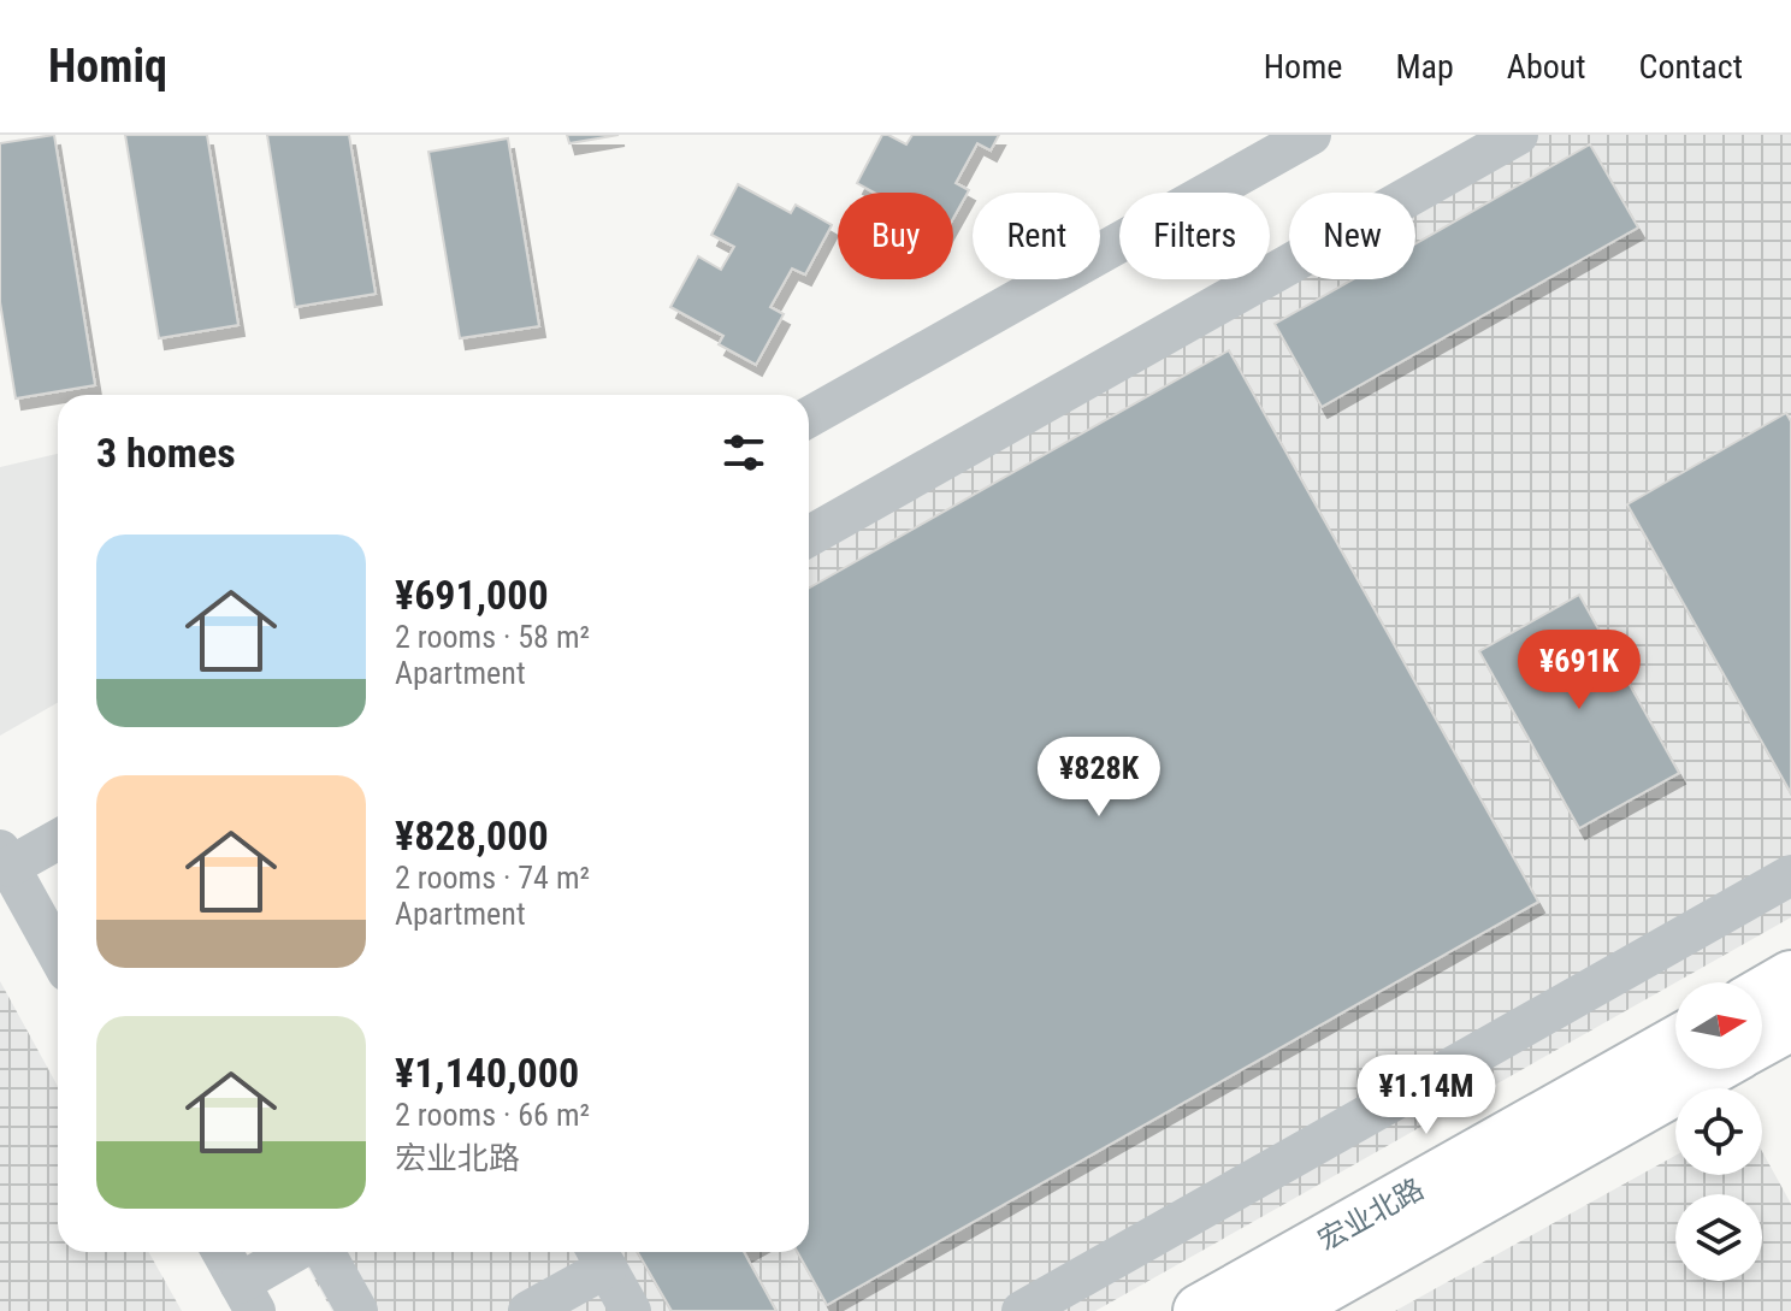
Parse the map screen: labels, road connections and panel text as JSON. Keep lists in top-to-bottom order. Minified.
{"streets":{"main road":["宏业北路"]},"north":"right","page":{"header":"Homiq","nav":["Home","Map","About","Contact"],"chip":["Buy","Rent","Filters","New"],"heading":"3 homes","list":[{"name":"¥691,000","note":"2 rooms · 58 m² · Apartment"},{"name":"¥828,000","note":"2 rooms · 74 m² · Apartment"},{"name":"¥1,140,000","note":"2 rooms · 66 m² · 宏业北路"}],"price":["¥691K","¥828K","¥1.14M"]}}
